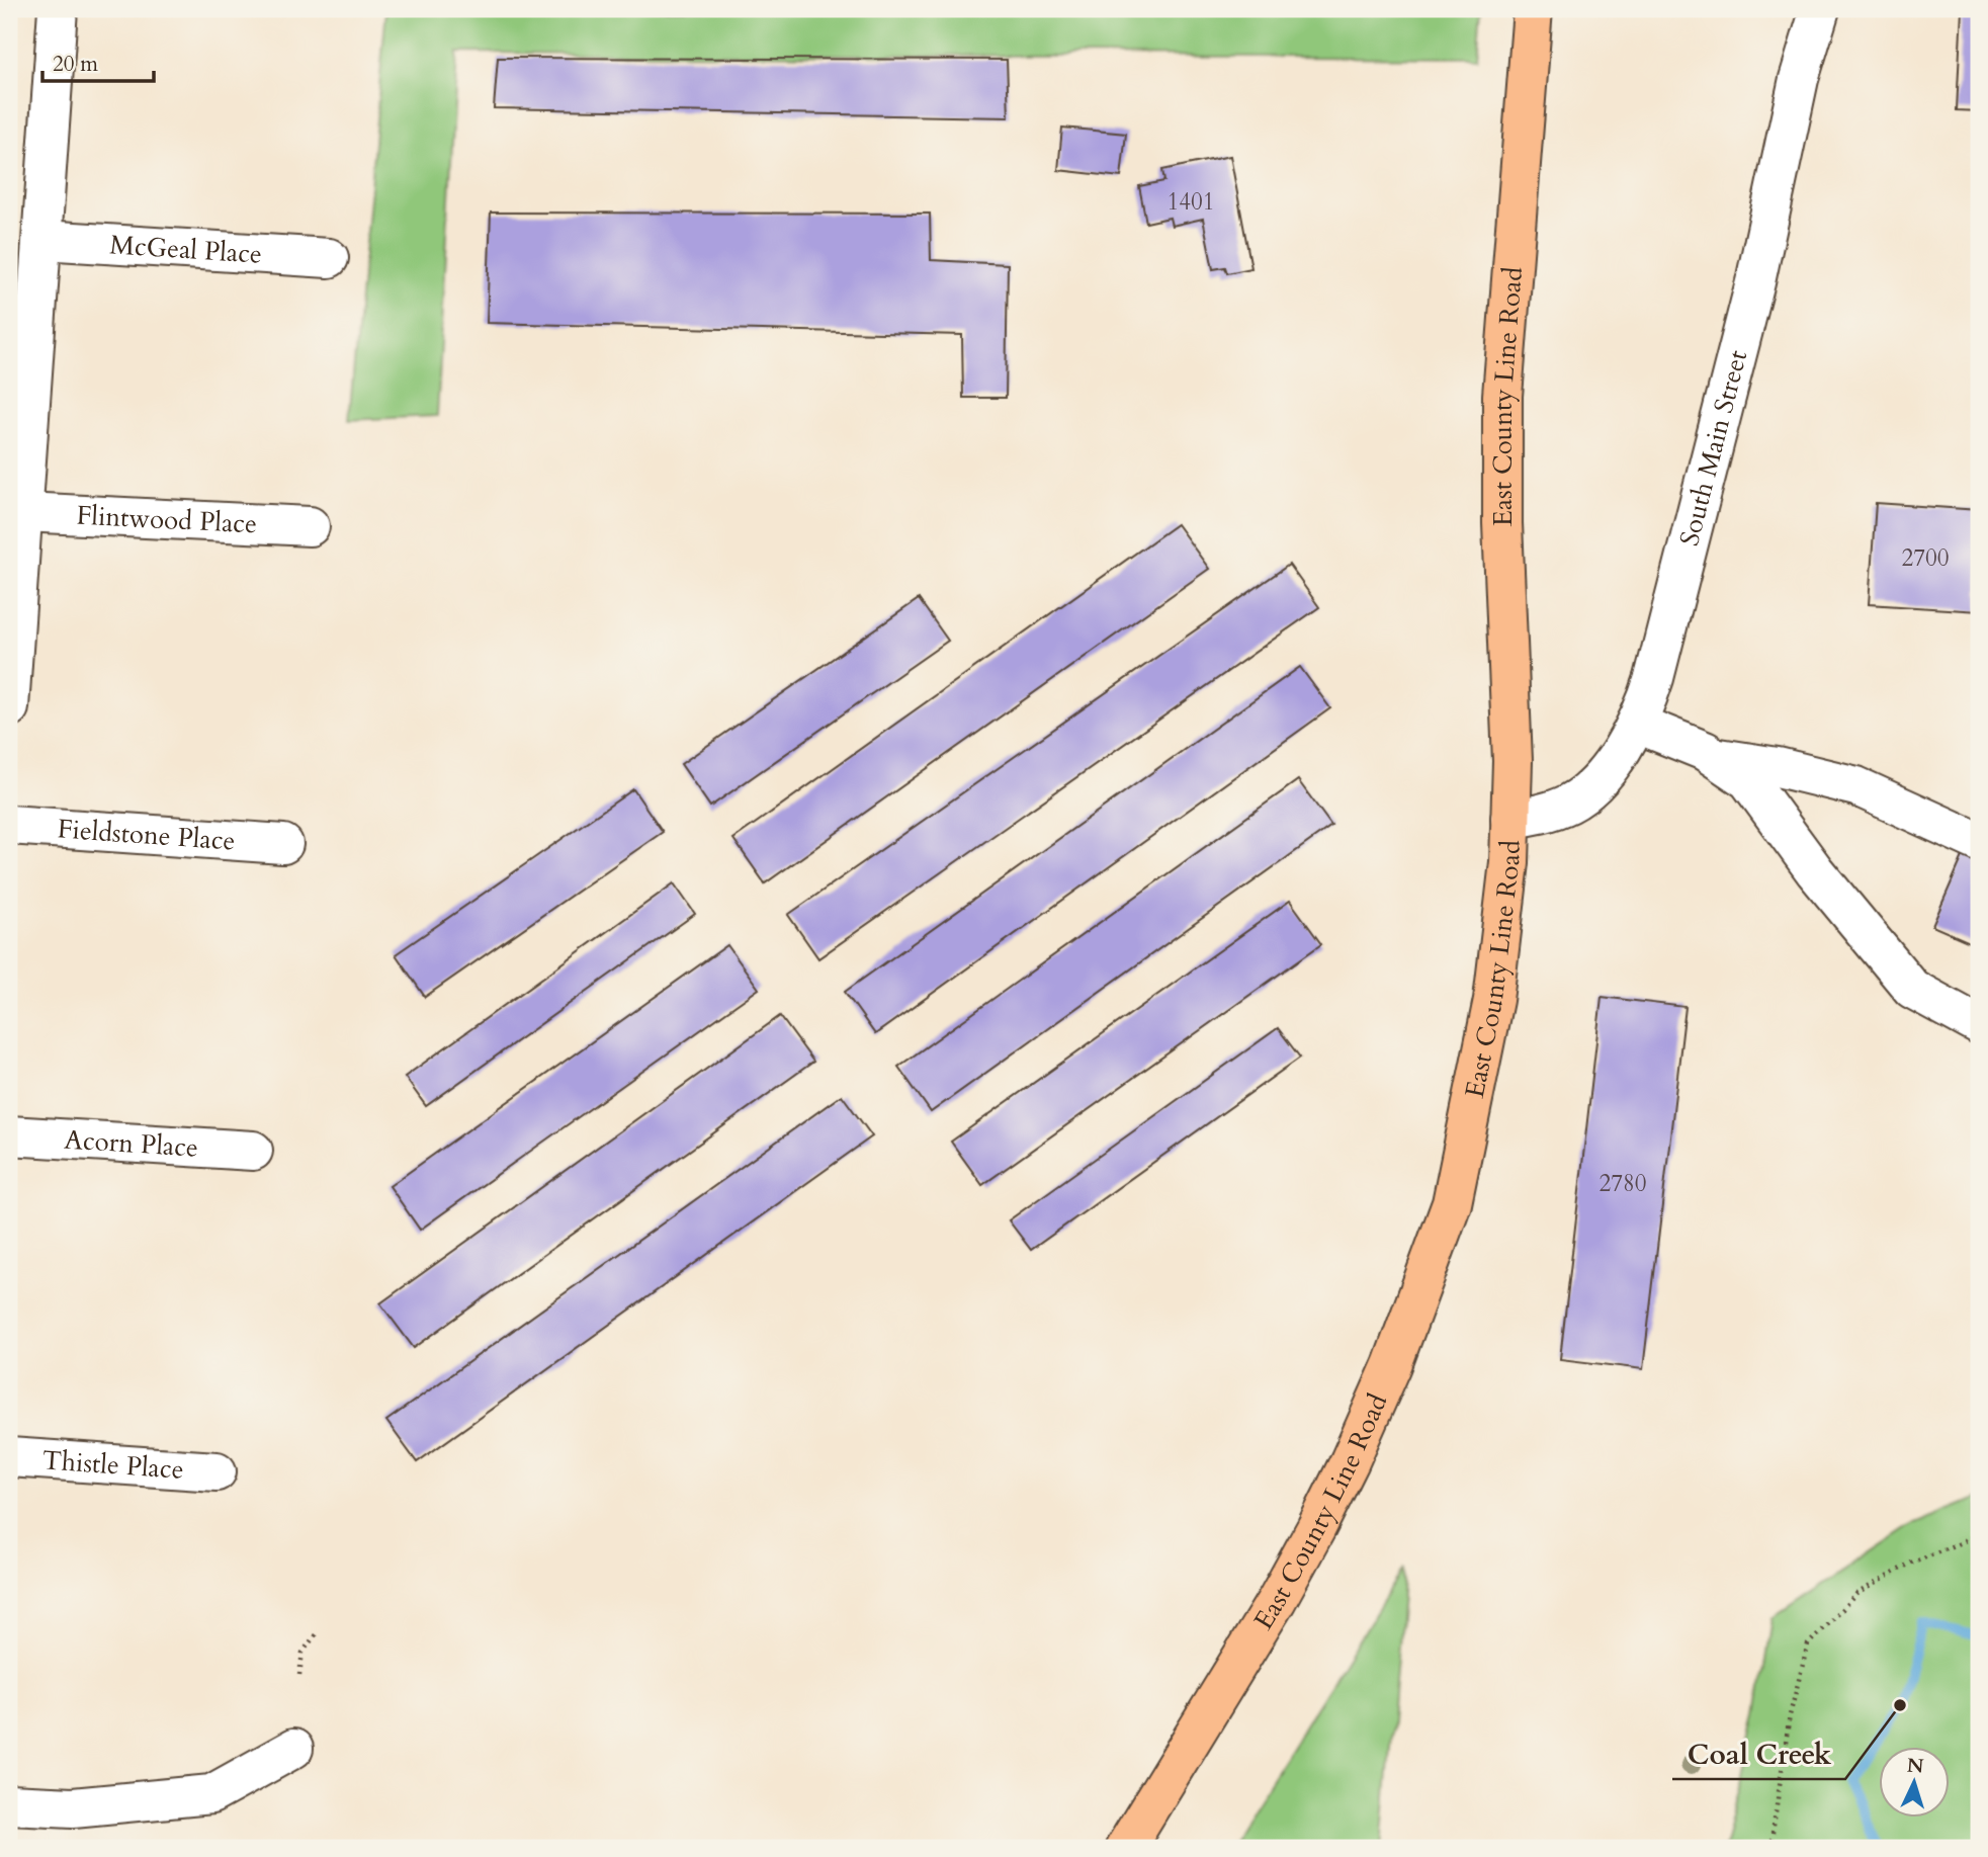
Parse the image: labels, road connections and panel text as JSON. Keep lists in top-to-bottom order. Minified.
{"streets":{"main road":["East County Line Road"],"street":["McGeal Place","South Main Street","Flintwood Place","Fieldstone Place","Acorn Place","Thistle Place"]},"crossings":[["East County Line Road","South Main Street"]],"places":["Coal Creek"],"house_numbers":["1401","2700","2780"],"scale_bar":"20 m","north":"top"}
